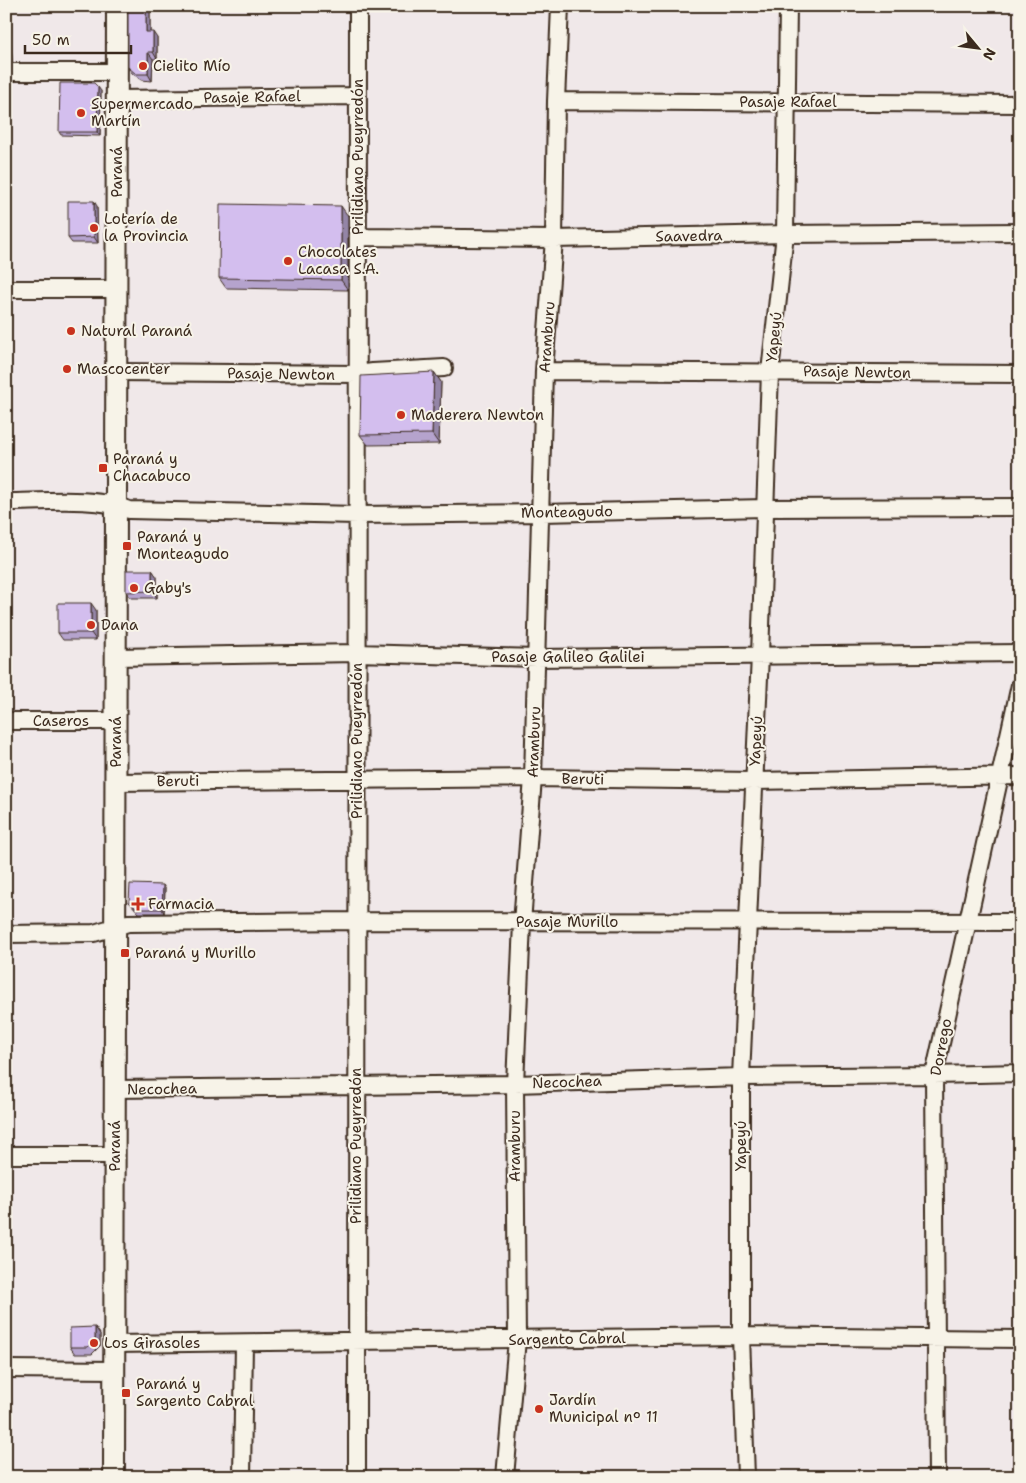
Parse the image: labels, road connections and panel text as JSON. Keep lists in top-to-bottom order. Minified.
{"streets":{"street":["Pasaje Rafael","Prilidiano Pueyrredón","Paraná","Saavedra","Aramburu","Yapeyú","Pasaje Newton","Monteagudo","Pasaje Galileo Galilei","Caseros","Beruti","Pasaje Murillo","Dorrego","Necochea","Sargento Cabral"]},"crossings":[["Pasaje Rafael","Prilidiano Pueyrredón"],["Pasaje Rafael","Paraná"],["Pasaje Rafael","Aramburu"],["Pasaje Rafael","Yapeyú"],["Prilidiano Pueyrredón","Saavedra"],["Prilidiano Pueyrredón","Pasaje Newton"],["Prilidiano Pueyrredón","Monteagudo"],["Prilidiano Pueyrredón","Pasaje Galileo Galilei"],["Prilidiano Pueyrredón","Beruti"],["Prilidiano Pueyrredón","Pasaje Murillo"],["Prilidiano Pueyrredón","Necochea"],["Prilidiano Pueyrredón","Sargento Cabral"],["Paraná","Pasaje Newton"],["Paraná","Monteagudo"],["Paraná","Pasaje Galileo Galilei"],["Paraná","Caseros"],["Paraná","Beruti"],["Paraná","Pasaje Murillo"],["Paraná","Necochea"],["Paraná","Sargento Cabral"],["Saavedra","Aramburu"],["Saavedra","Yapeyú"],["Aramburu","Pasaje Newton"],["Aramburu","Monteagudo"],["Aramburu","Pasaje Galileo Galilei"],["Aramburu","Beruti"],["Aramburu","Pasaje Murillo"],["Aramburu","Necochea"],["Aramburu","Sargento Cabral"],["Yapeyú","Pasaje Newton"],["Yapeyú","Monteagudo"],["Yapeyú","Pasaje Galileo Galilei"],["Yapeyú","Beruti"],["Yapeyú","Pasaje Murillo"],["Yapeyú","Necochea"],["Yapeyú","Sargento Cabral"],["Beruti","Dorrego"],["Pasaje Murillo","Dorrego"],["Dorrego","Necochea"],["Dorrego","Sargento Cabral"]],"places":{"other":["Cielito Mío","Supermercado Martín","Lotería de la Provincia","Chocolates Lacasa S.A.","Natural Paraná","Mascocenter","Maderera Newton","Gaby's","Dana","Los Girasoles","Jardín Municipal nº 11"],"transit":["Paraná y Chacabuco","Paraná y Monteagudo","Paraná y Murillo","Paraná y Sargento Cabral"],"health":["Farmacia"]},"scale_bar":"50 m","north":"bottom right"}
